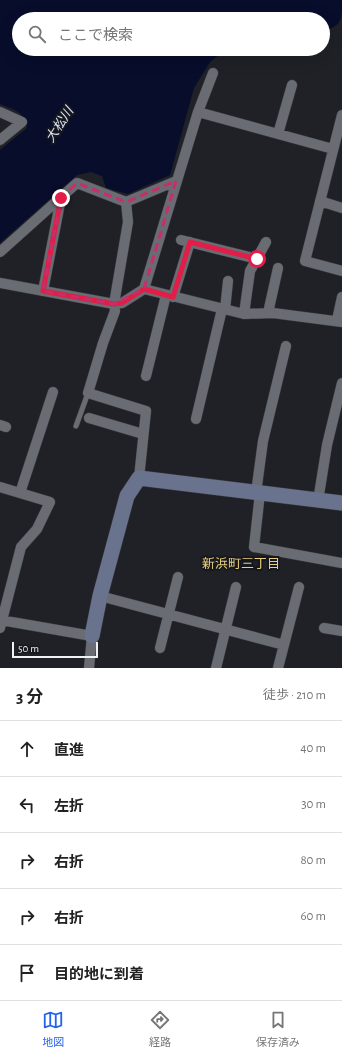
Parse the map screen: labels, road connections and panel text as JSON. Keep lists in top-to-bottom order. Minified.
{"districts":["新浜町三丁目"],"water":["大松川"],"scale_bar":"50 m","page":{"search":"ここで検索","scale":"50 m","heading":["3 分","徒歩 · 210 m"],"list":[["直進","40 m"],["左折","30 m"],["右折","80 m"],["右折","60 m"],"目的地に到着"],"nav":["地図","経路","保存済み"]}}
